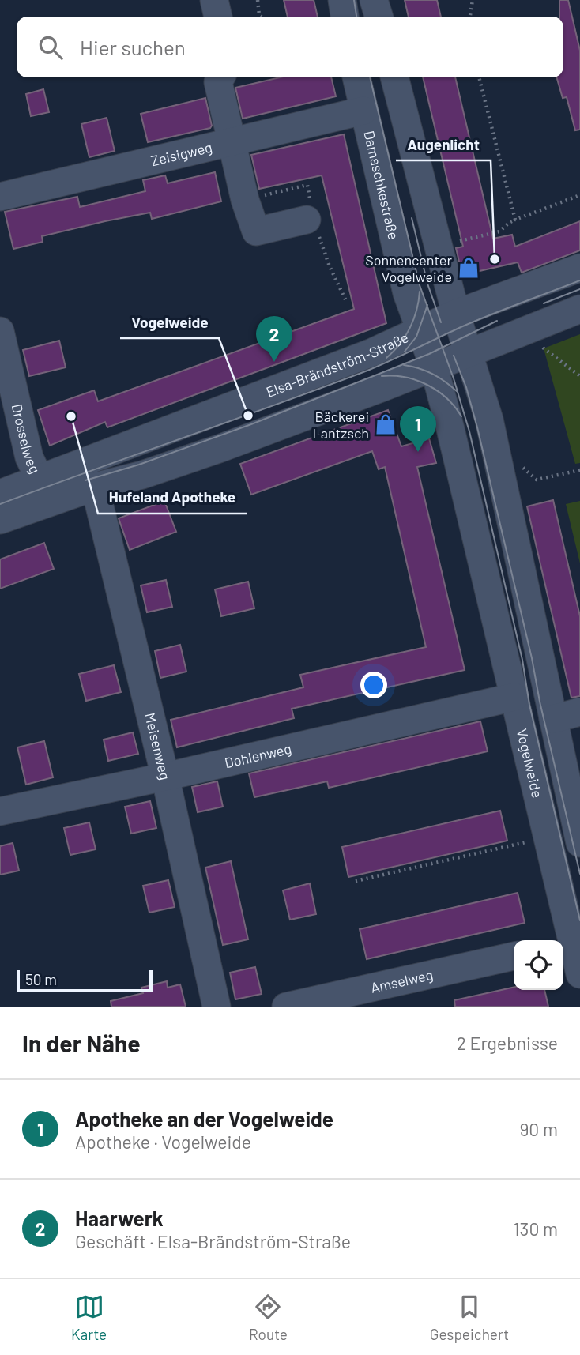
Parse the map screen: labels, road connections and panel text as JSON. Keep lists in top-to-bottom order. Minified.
{"streets":{"street":["Zeisigweg","Damaschkestraße","Elsa-Brändström-Straße","Drosselweg","Meisenweg","Dohlenweg","Vogelweide","Amselweg"]},"crossings":[["Zeisigweg","Damaschkestraße"],["Damaschkestraße","Elsa-Brändström-Straße"],["Damaschkestraße","Vogelweide"],["Elsa-Brändström-Straße","Drosselweg"],["Elsa-Brändström-Straße","Vogelweide"],["Meisenweg","Dohlenweg"],["Dohlenweg","Vogelweide"]],"places":{"other":["Augenlicht","Vogelweide","Hufeland Apotheke"],"shop":["Sonnencenter Vogelweide","Bäckerei Lantzsch"]},"scale_bar":"50 m","page":{"search":"Hier suchen","pins":["2","1"],"scale":"50 m","heading":["In der Nähe","2 Ergebnisse"],"list":[{"mark":"1","name":"Apotheke an der Vogelweide","note":"Apotheke · Vogelweide","value":"90 m"},{"mark":"2","name":"Haarwerk","note":"Geschäft · Elsa-Brändström-Straße","value":"130 m"}],"nav":["Karte","Route","Gespeichert"]}}
